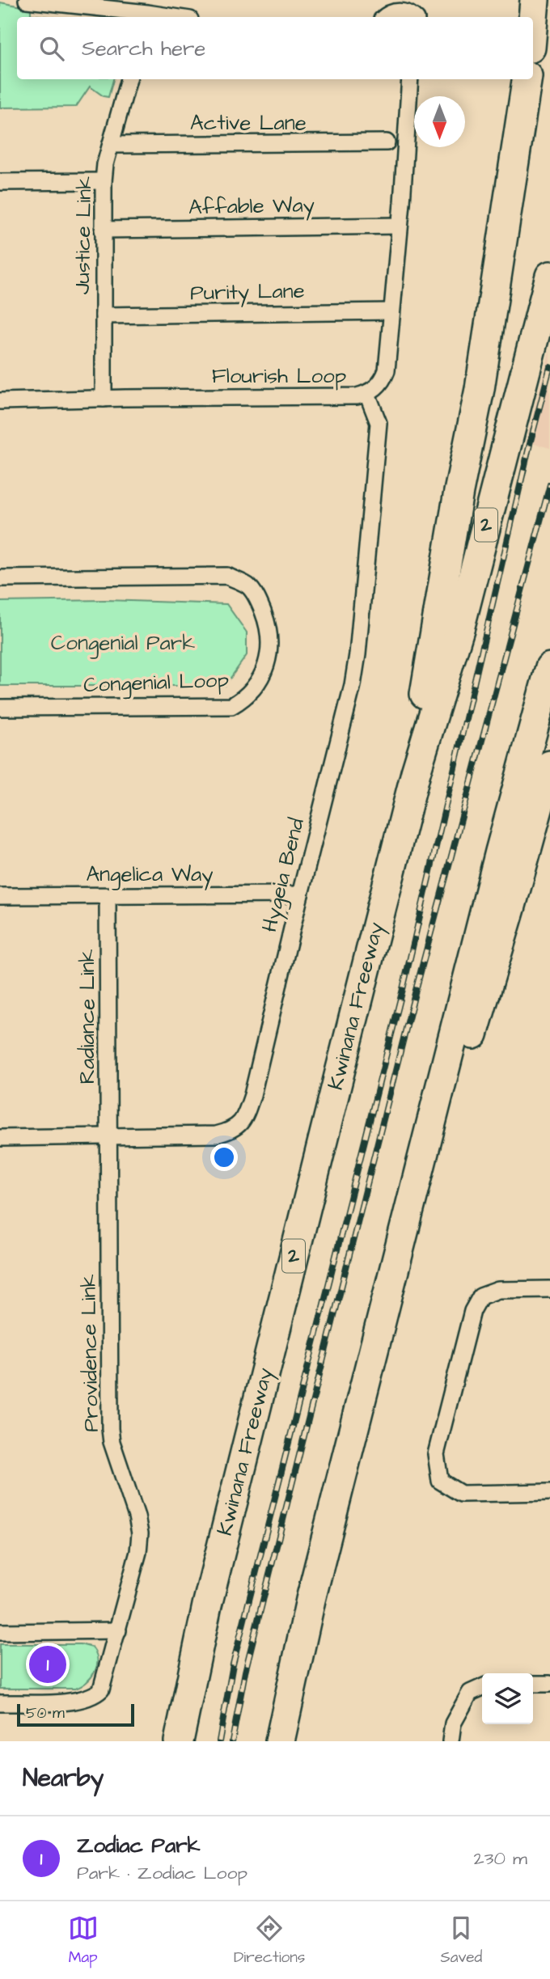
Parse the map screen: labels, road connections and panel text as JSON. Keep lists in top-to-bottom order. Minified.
{"streets":{"highway":["2","Kwinana Freeway"],"street":["Active Lane","Affable Way","Justice Link","Purity Lane","Flourish Loop","Congenial Loop","Angelica Way","Hygeia Bend","Radiance Link","Providence Link"]},"crossings":[["Active Lane","Justice Link"],["Affable Way","Justice Link"],["Affable Way","Flourish Loop"],["Justice Link","Purity Lane"],["Justice Link","Flourish Loop"],["Purity Lane","Flourish Loop"],["Flourish Loop","Hygeia Bend"],["2","Kwinana Freeway"],["Angelica Way","Hygeia Bend"],["Angelica Way","Radiance Link"],["Hygeia Bend","Radiance Link"],["Hygeia Bend","Providence Link"],["Radiance Link","Providence Link"]],"parks":["Congenial Park"],"scale_bar":"50 m","north":"bottom","page":{"search":"Search here","pins":"1","scale":"50 m","heading":"Nearby","list":[{"mark":"1","name":"Zodiac Park","note":"Park · Zodiac Loop","value":"230 m"}],"nav":["Map","Directions","Saved"]}}
